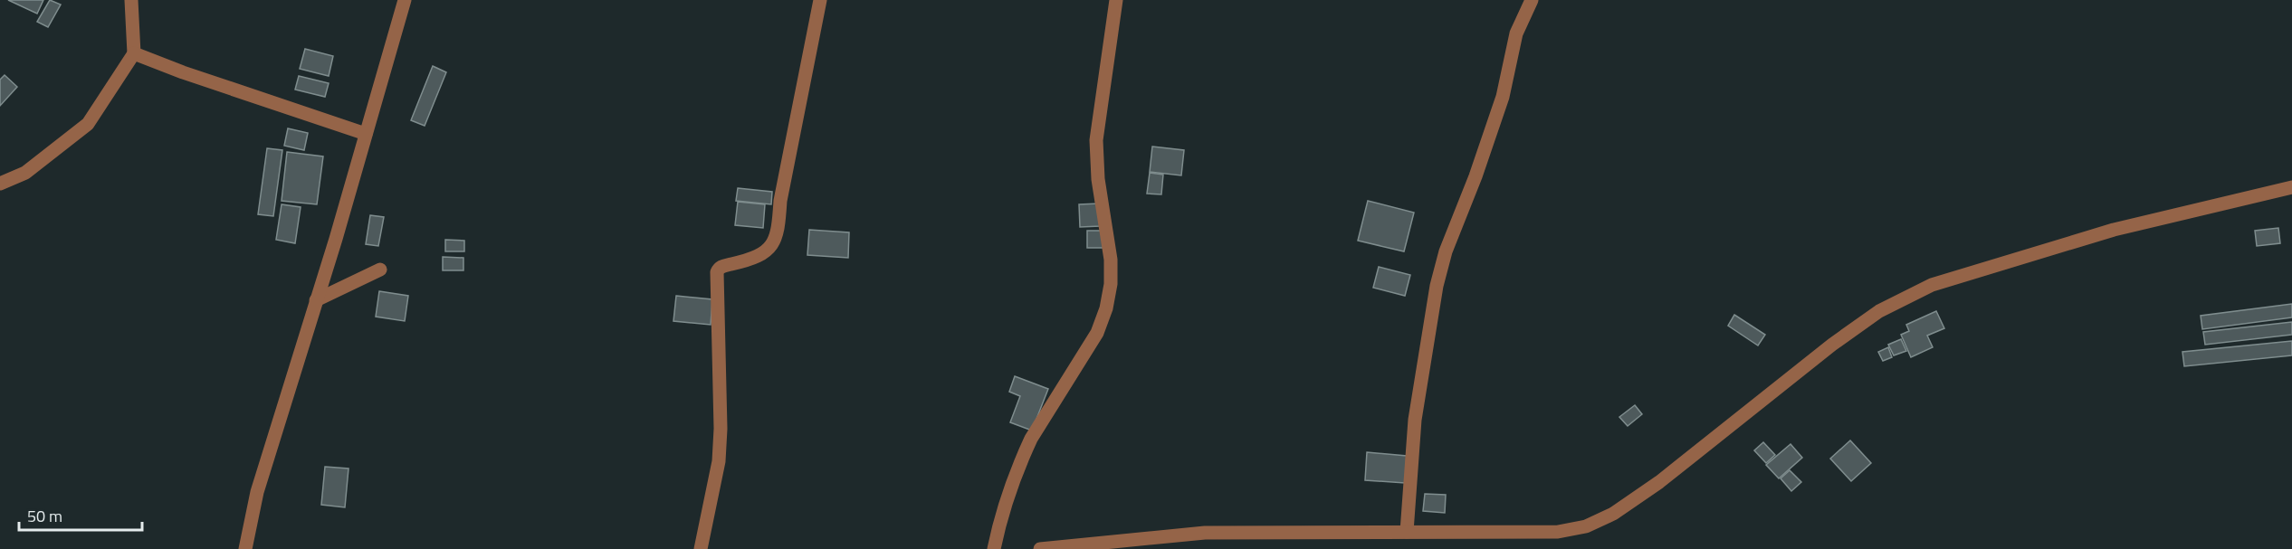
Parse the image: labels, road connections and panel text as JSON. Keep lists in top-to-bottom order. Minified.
{"scale_bar":"50 m"}
